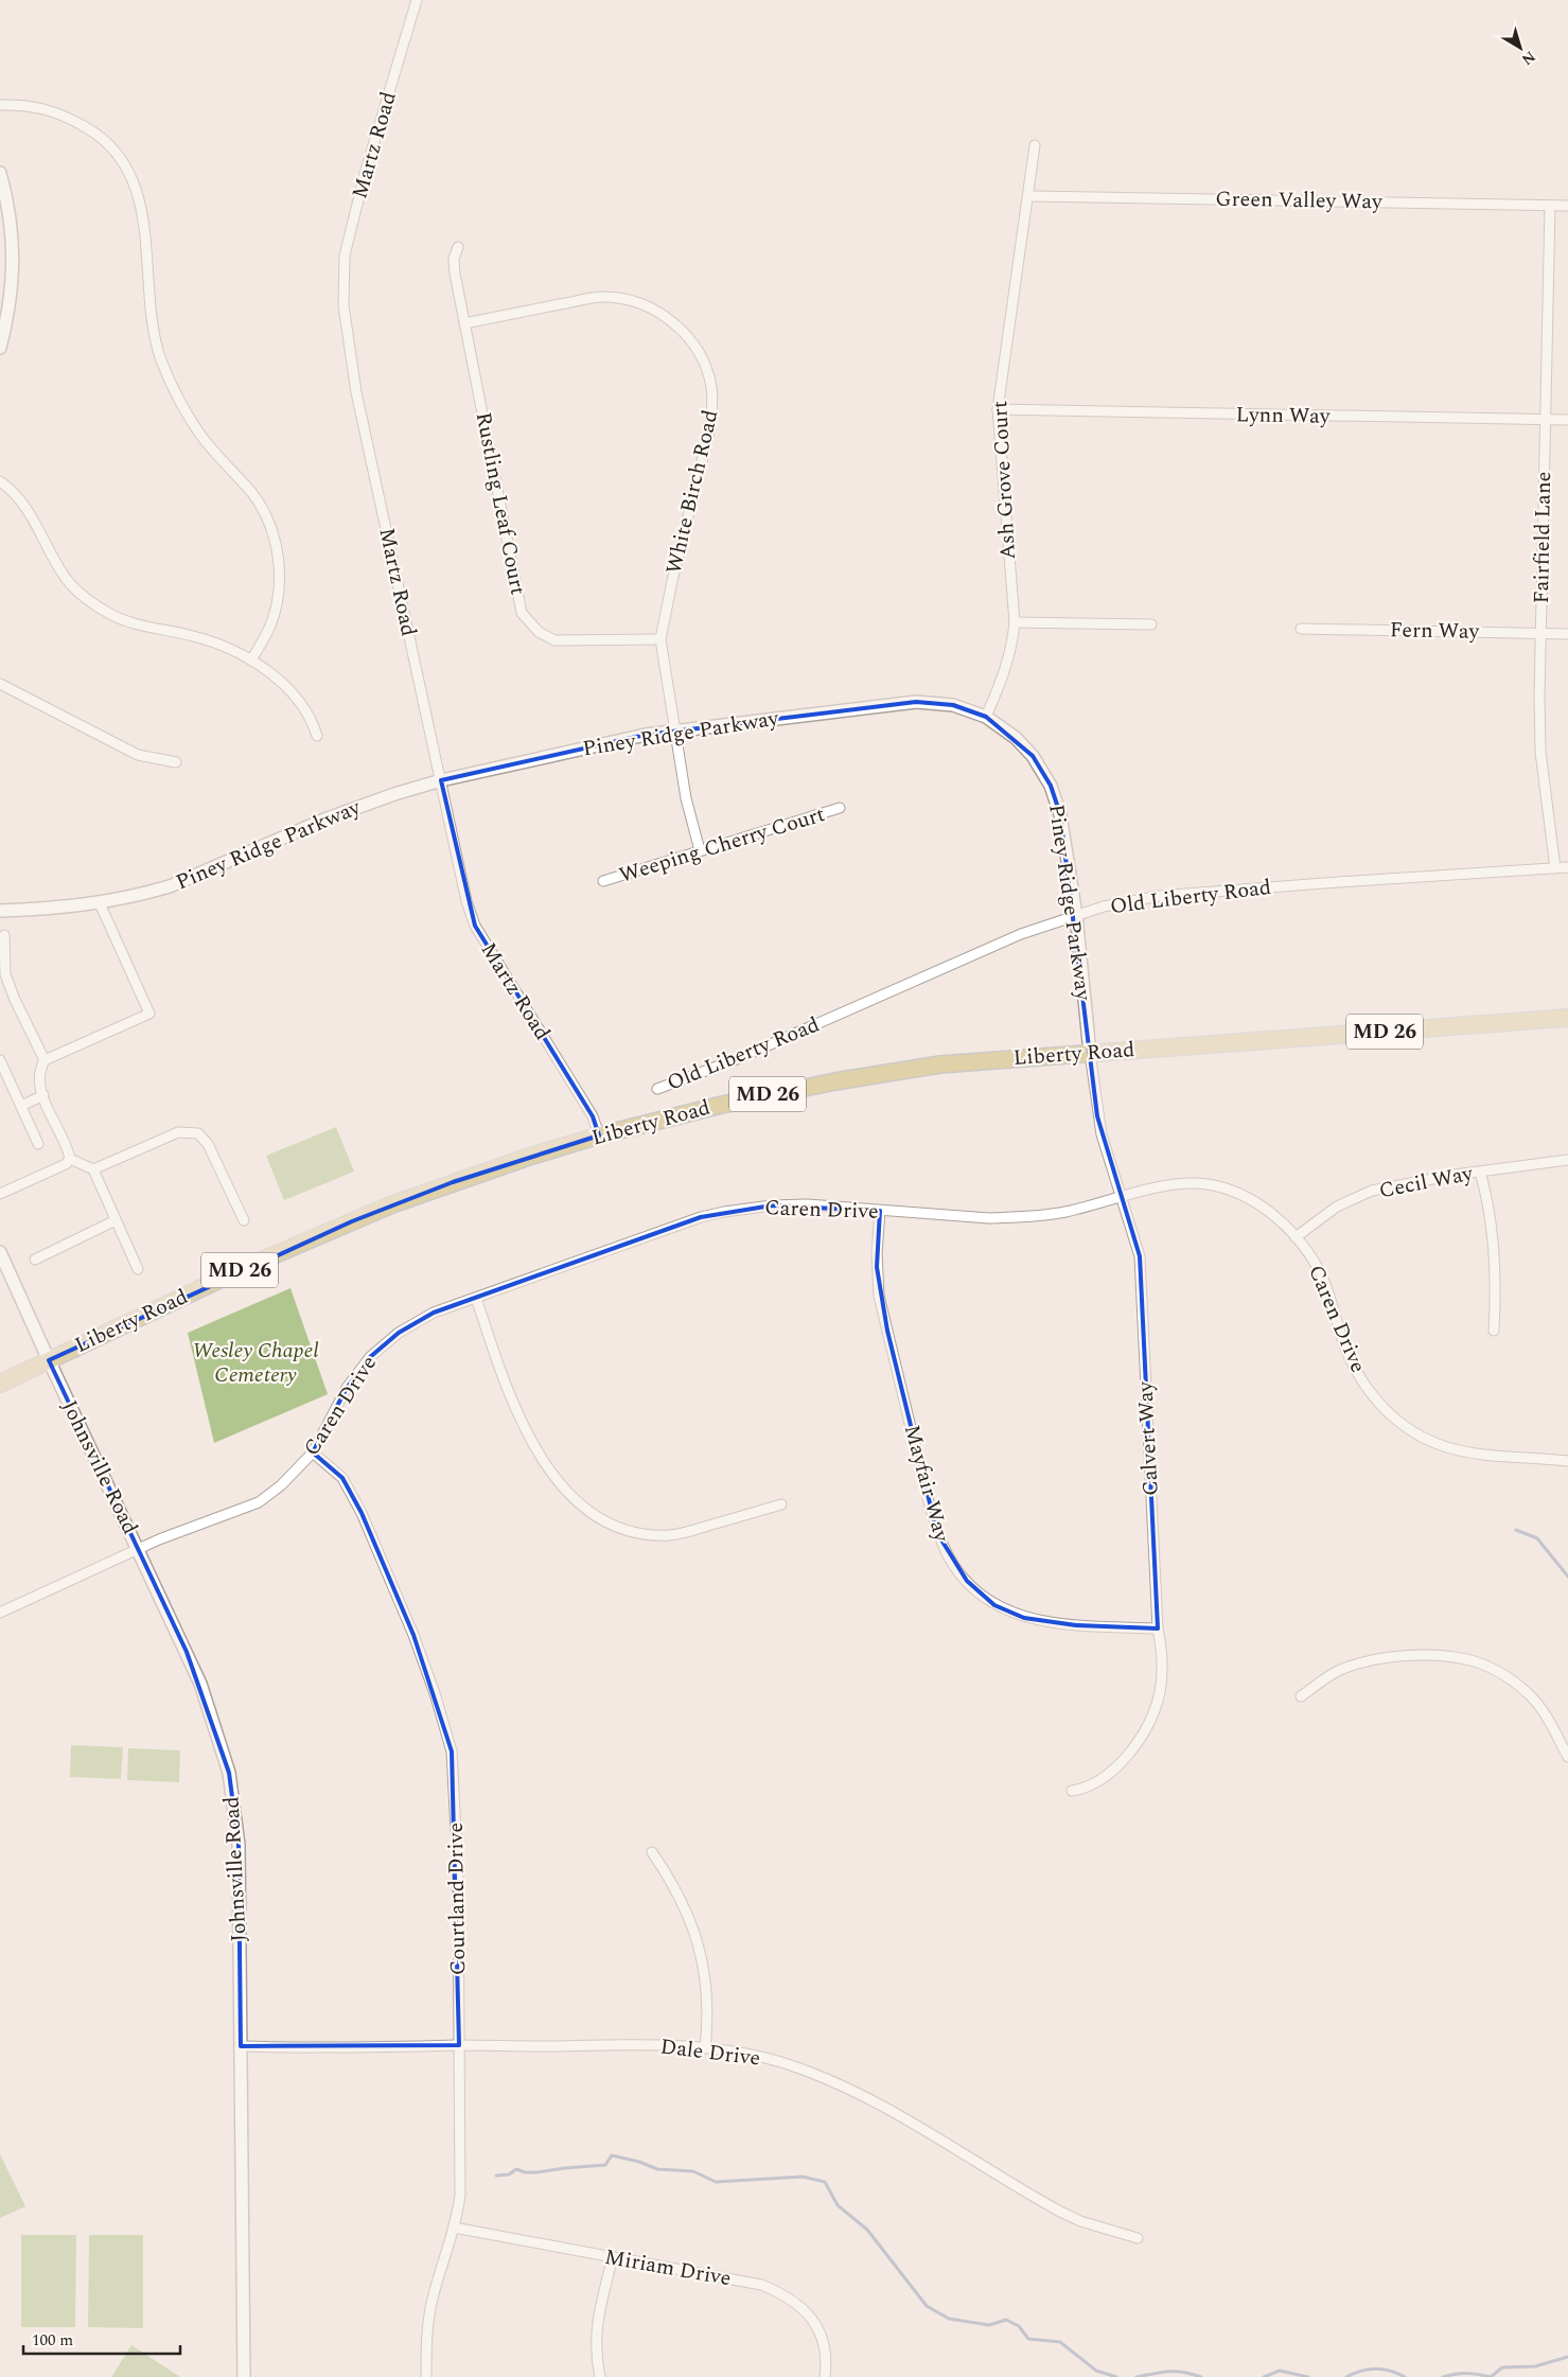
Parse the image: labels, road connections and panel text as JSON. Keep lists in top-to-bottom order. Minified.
{"streets":{"main road":["MD 26","Liberty Road"],"street":["Martz Road","Green Valley Way","Lynn Way","Ash Grove Court","White Birch Road","Rustling Leaf Court","Fairfield Lane","Fern Way","Piney Ridge Parkway","Weeping Cherry Court","Old Liberty Road","Cecil Way","Caren Drive","Calvert Way","Johnsville Road","Mayfair Way","Courtland Drive","Dale Drive","Miriam Drive"]},"crossings":[["Martz Road","Piney Ridge Parkway"],["Martz Road","Liberty Road"],["Green Valley Way","Ash Grove Court"],["Green Valley Way","Fairfield Lane"],["Lynn Way","Ash Grove Court"],["Lynn Way","Fairfield Lane"],["Ash Grove Court","Piney Ridge Parkway"],["White Birch Road","Rustling Leaf Court"],["White Birch Road","Piney Ridge Parkway"],["White Birch Road","Weeping Cherry Court"],["Fairfield Lane","Fern Way"],["Fairfield Lane","Old Liberty Road"],["Piney Ridge Parkway","Old Liberty Road"],["Piney Ridge Parkway","Liberty Road"],["Piney Ridge Parkway","Calvert Way"],["Liberty Road","Calvert Way"],["Liberty Road","Johnsville Road"],["Cecil Way","Caren Drive"],["Caren Drive","Calvert Way"],["Caren Drive","Johnsville Road"],["Caren Drive","Mayfair Way"],["Caren Drive","Courtland Drive"],["Calvert Way","Mayfair Way"],["Johnsville Road","Dale Drive"],["Courtland Drive","Dale Drive"],["Courtland Drive","Miriam Drive"]],"parks":["Wesley Chapel Cemetery"],"scale_bar":"100 m","north":"bottom right"}
